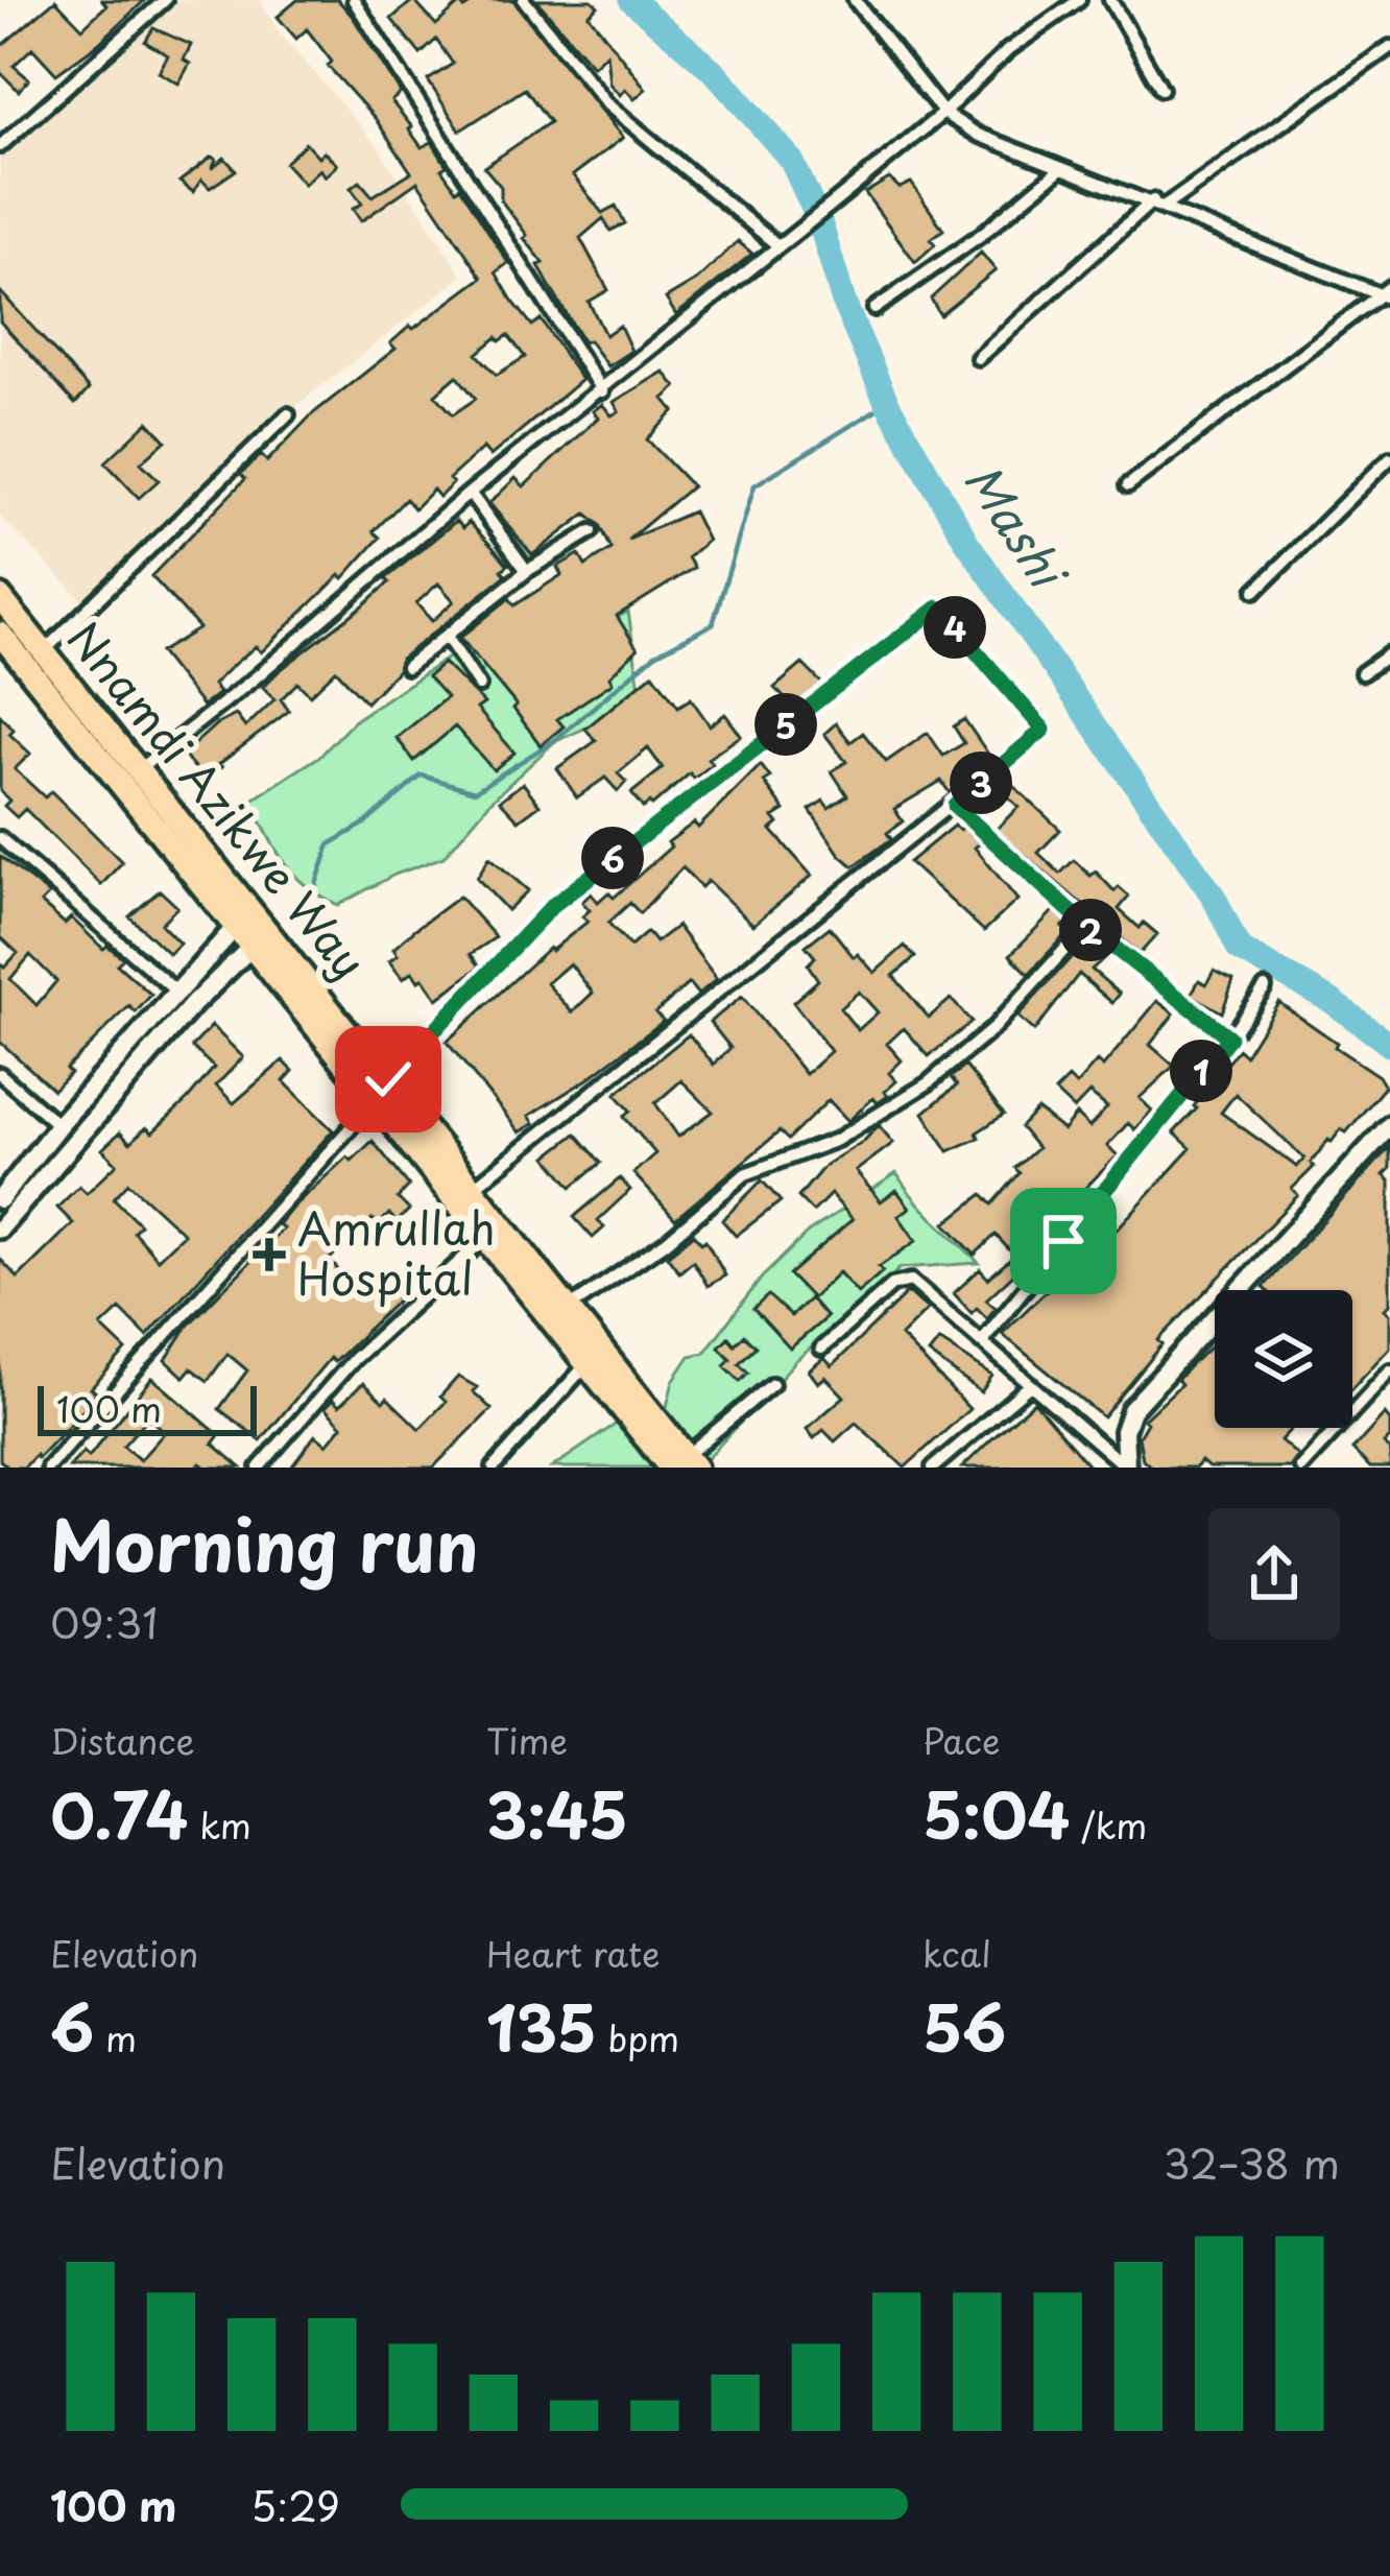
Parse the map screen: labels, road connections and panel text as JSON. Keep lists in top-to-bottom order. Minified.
{"streets":{"highway":["Nnamdi Azikwe Way"]},"water":["Mashi"],"places":{"health":["Amrullah Hospital"]},"scale_bar":"100 m","page":{"pins":["4","5","3","6","2","1"],"scale":"100 m","heading":["Morning run","09:31"],"stats":[["Distance","0.74 km"],["Time","3:45"],["Pace","5:04 /km"],["Elevation","6 m"],["Heart rate","135 bpm"],["kcal","56"]],"chart":["Elevation","32–38 m"],"list":[{"name":"100 m","note":"5:29"}]}}
